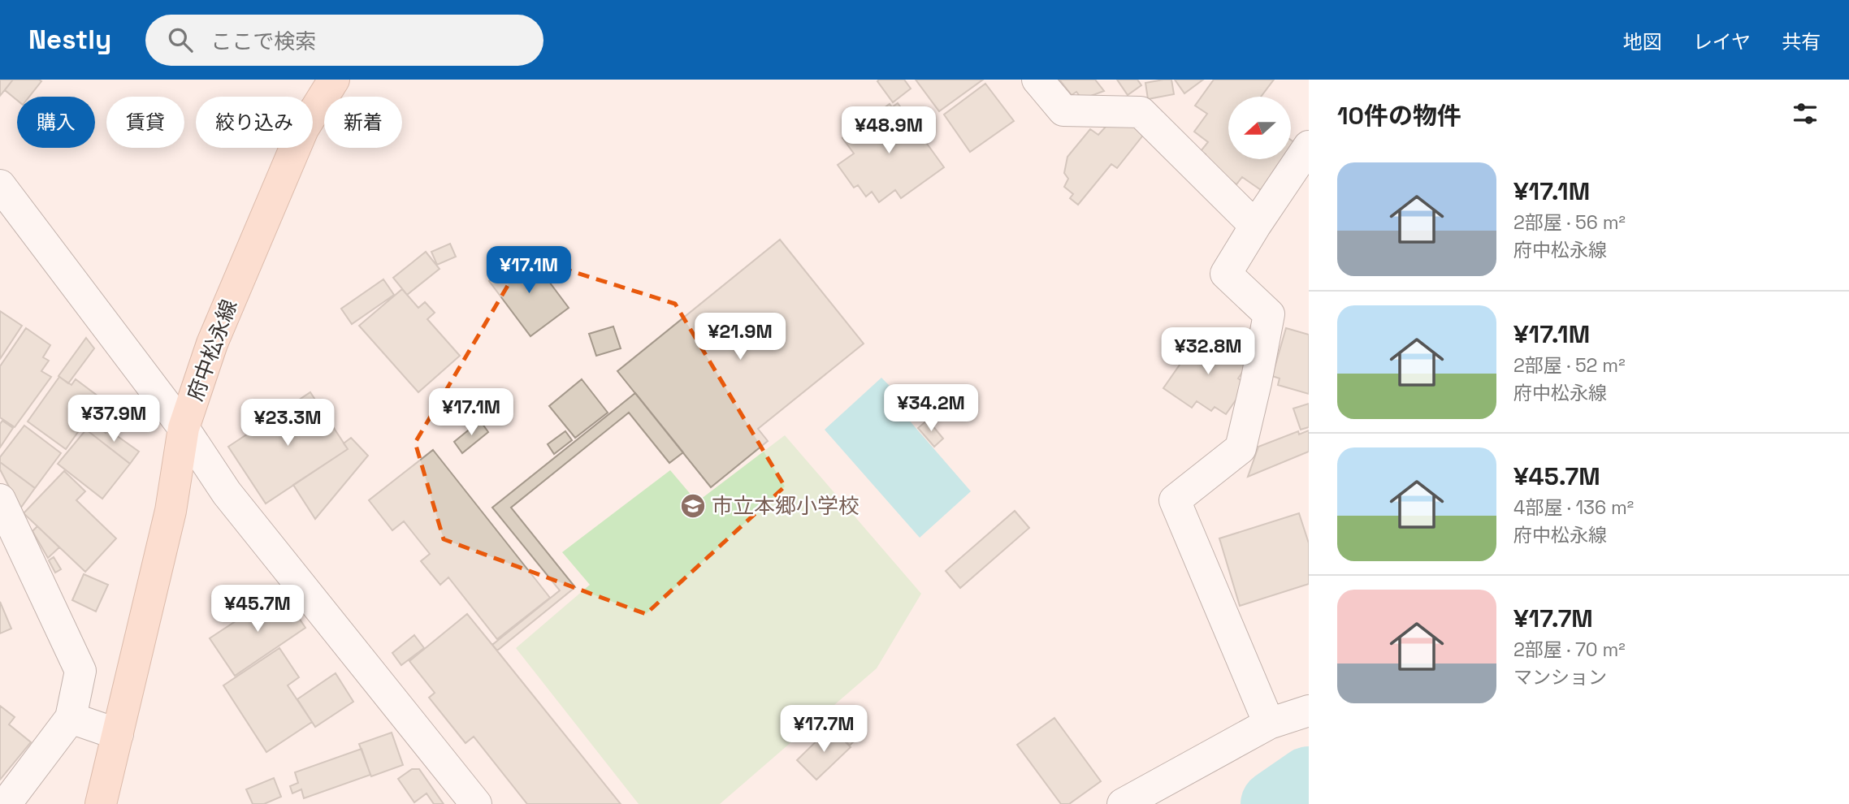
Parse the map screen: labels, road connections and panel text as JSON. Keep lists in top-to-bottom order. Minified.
{"streets":{"main road":["府中松永線"]},"places":{"school or university":["市立本郷小学校"]},"north":"left","page":{"header":"Nestly","search":"ここで検索","nav":["地図","レイヤ","共有"],"heading":"10件の物件","chip":["購入","賃貸","絞り込み","新着"],"price":["¥48.9M","¥17.1M","¥21.9M","¥32.8M","¥34.2M","¥17.1M","¥37.9M","¥23.3M","¥45.7M","¥17.7M"],"list":[{"name":"¥17.1M","note":"2部屋 · 56 m² · 府中松永線"},{"name":"¥17.1M","note":"2部屋 · 52 m² · 府中松永線"},{"name":"¥45.7M","note":"4部屋 · 136 m² · 府中松永線"},{"name":"¥17.7M","note":"2部屋 · 70 m² · マンション"}]}}
